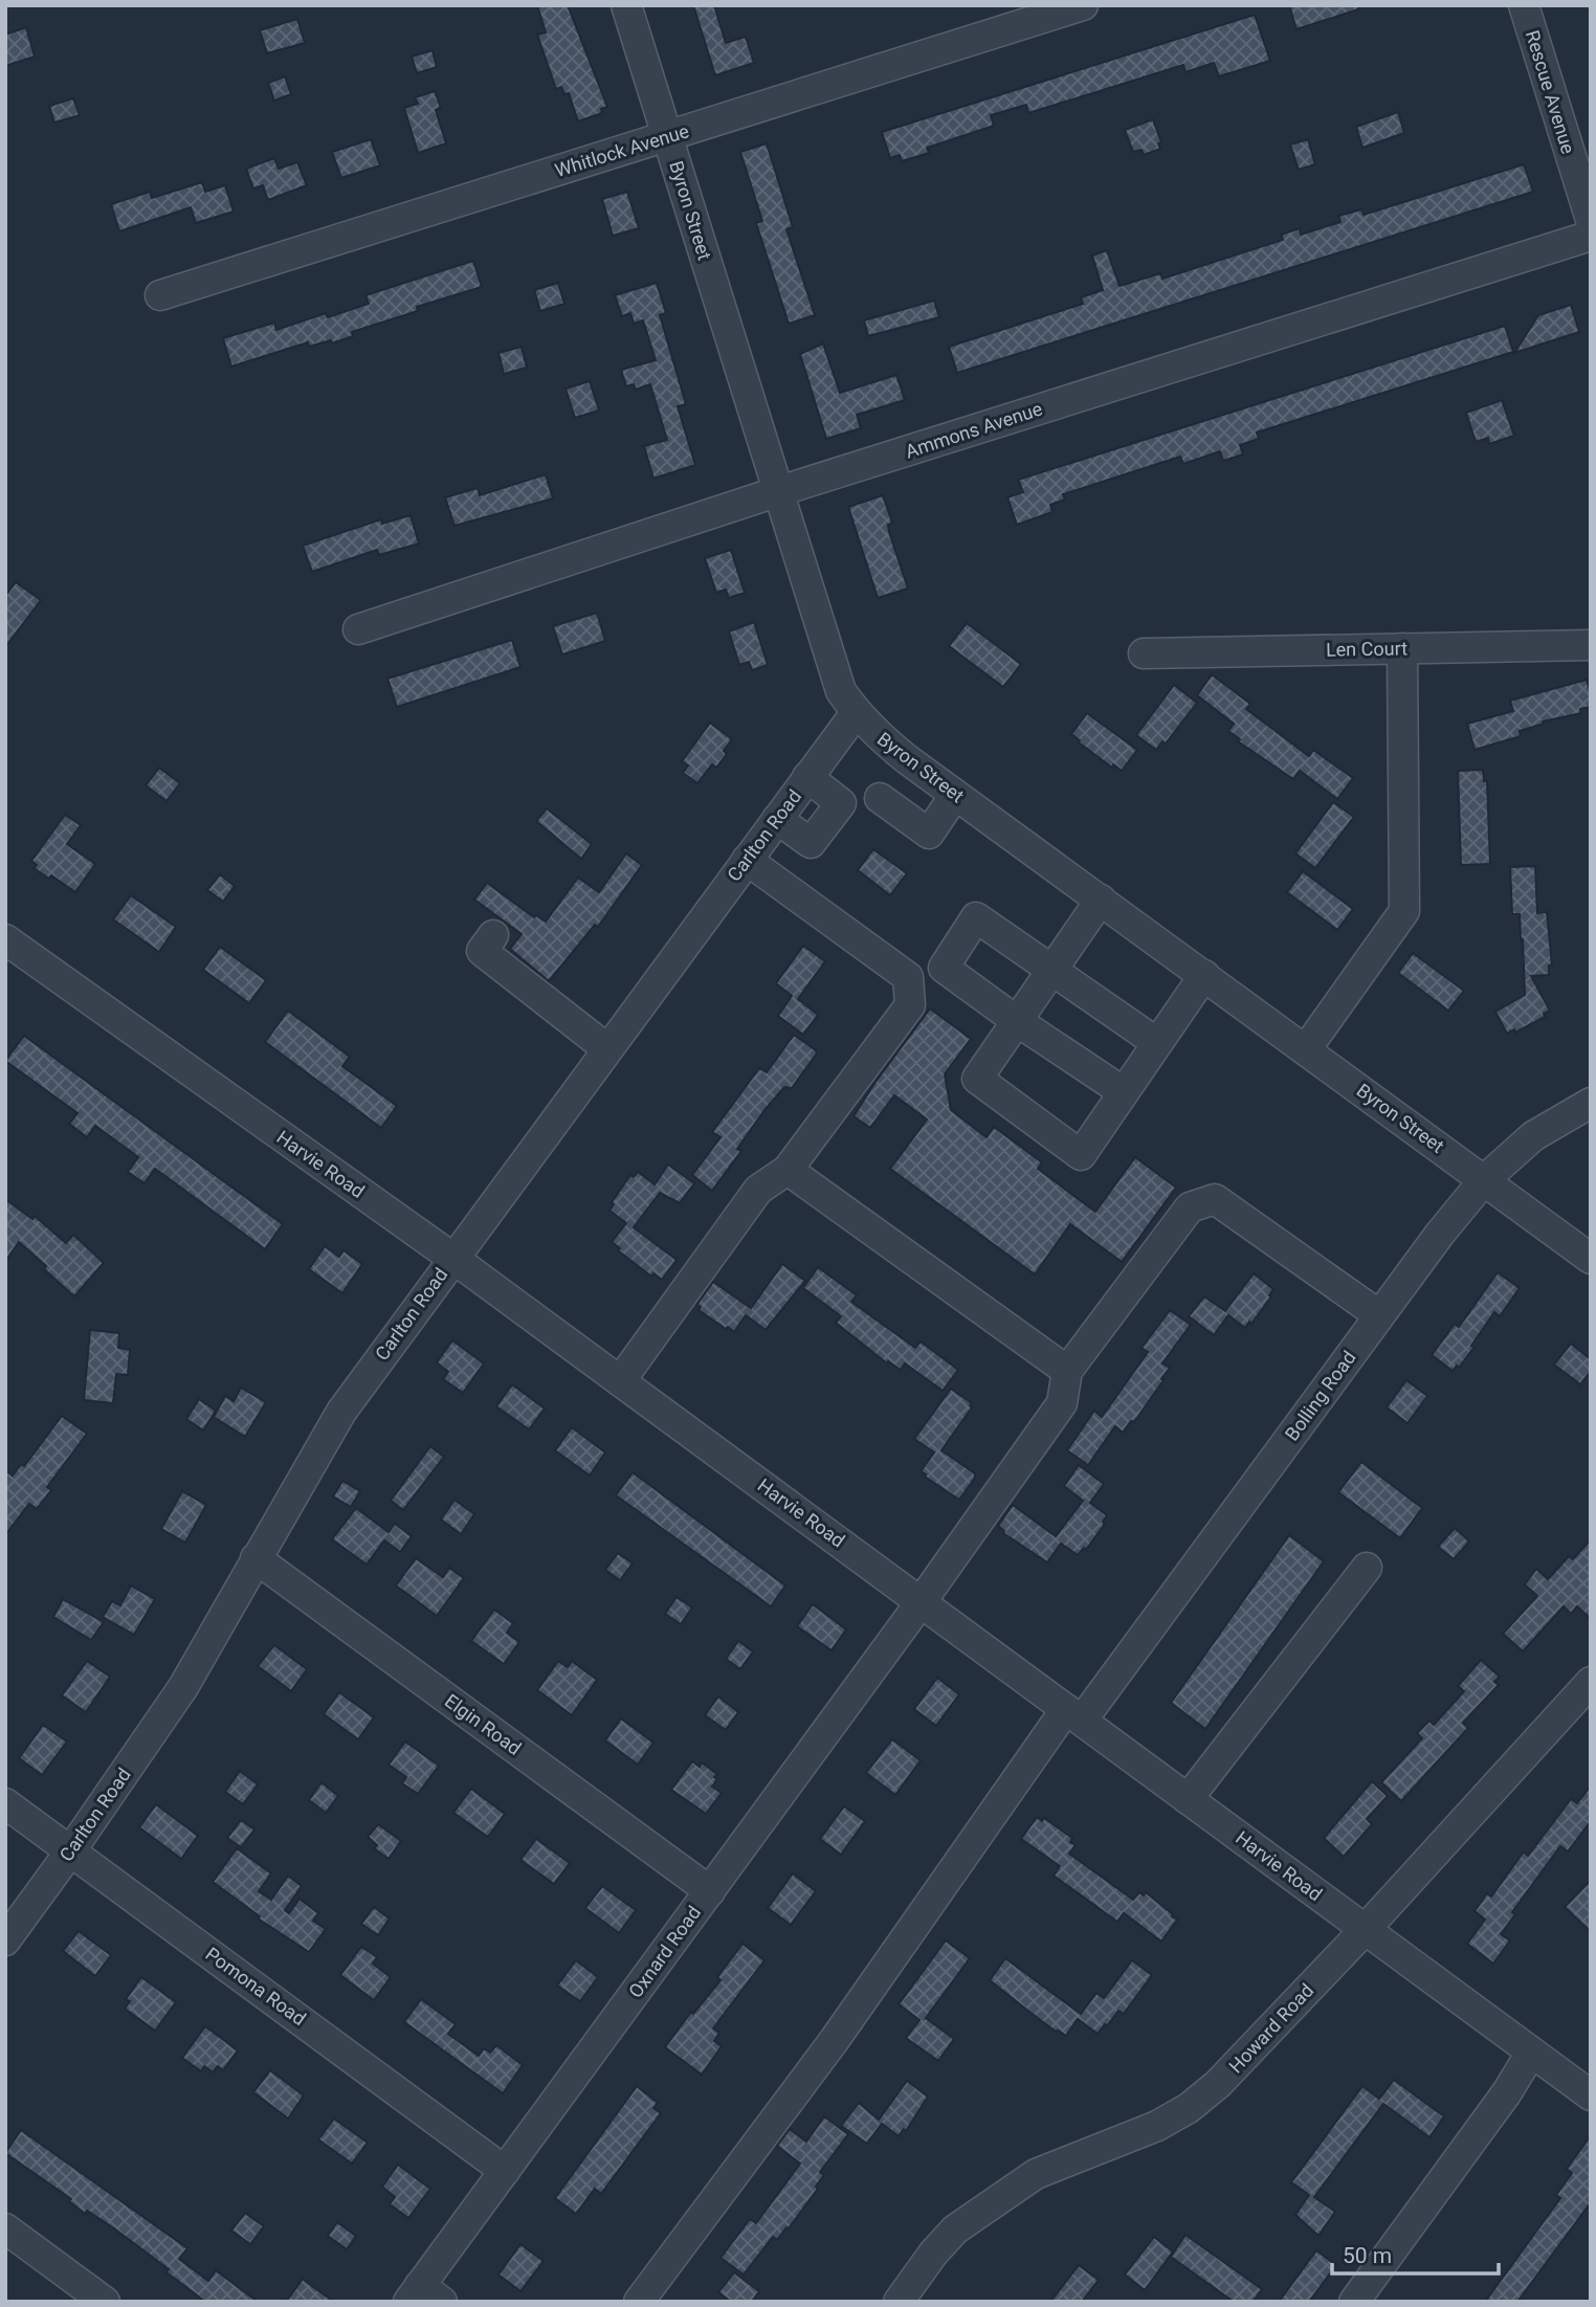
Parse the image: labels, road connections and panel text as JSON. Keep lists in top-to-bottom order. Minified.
{"streets":{"street":["Rescue Avenue","Whitlock Avenue","Byron Street","Ammons Avenue","Len Court","Carlton Road","Harvie Road","Bolling Road","Elgin Road","Oxnard Road","Pomona Road","Howard Road"]},"crossings":[["Whitlock Avenue","Byron Street"],["Byron Street","Ammons Avenue"],["Byron Street","Carlton Road"],["Byron Street","Bolling Road"],["Carlton Road","Harvie Road"],["Carlton Road","Elgin Road"],["Carlton Road","Pomona Road"],["Harvie Road","Bolling Road"],["Harvie Road","Oxnard Road"],["Harvie Road","Howard Road"],["Elgin Road","Oxnard Road"],["Oxnard Road","Pomona Road"]],"scale_bar":"50 m"}
